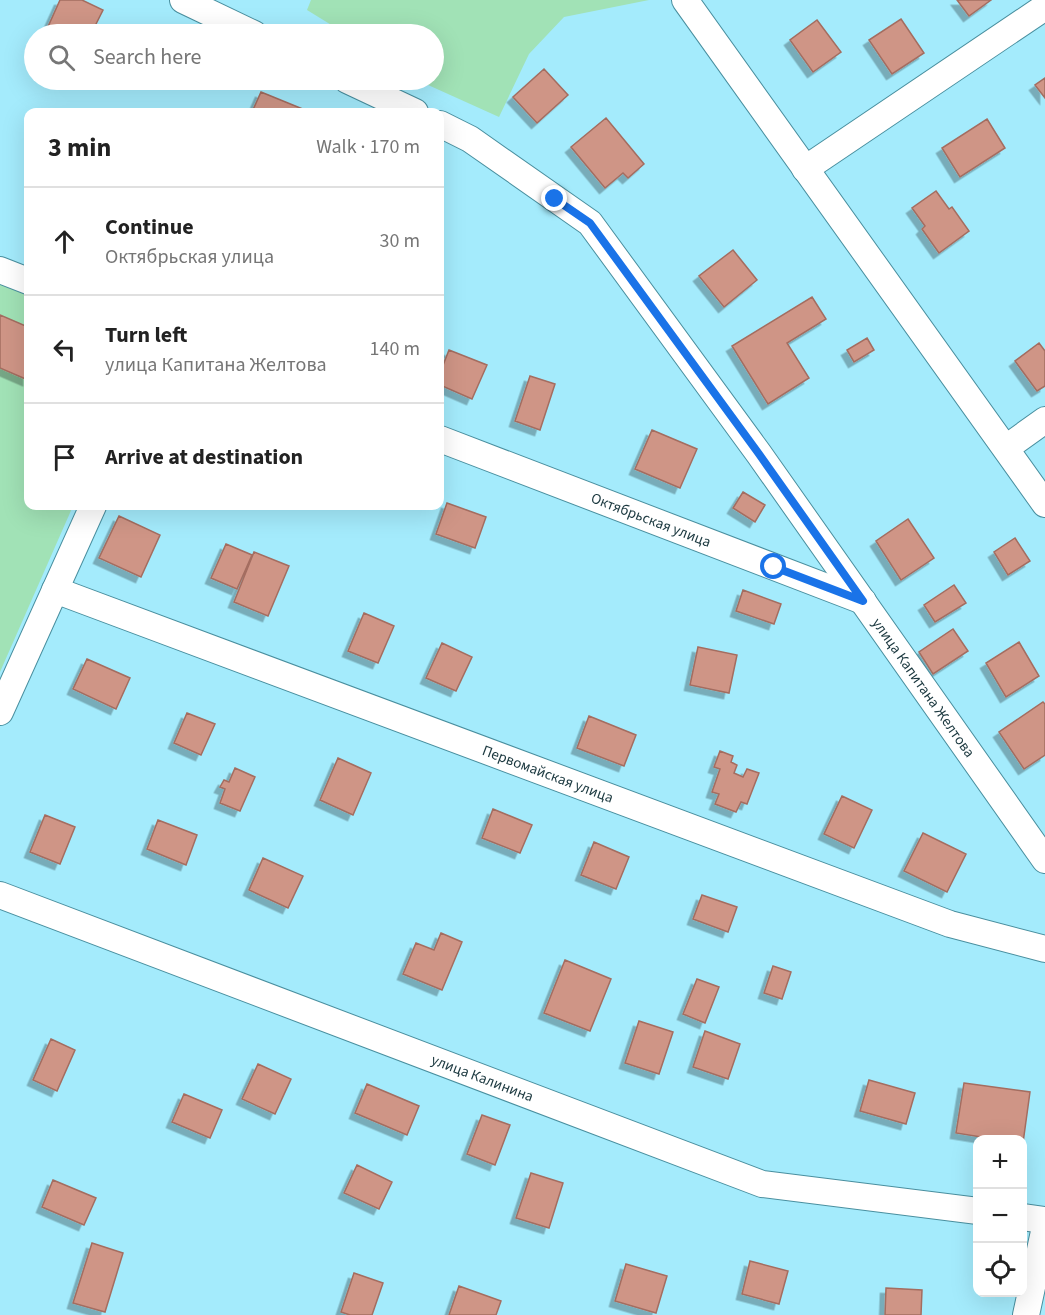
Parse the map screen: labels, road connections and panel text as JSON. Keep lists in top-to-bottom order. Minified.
{"streets":{"street":["Октябрьская улица","улица Капитана Желтова","Первомайская улица","улица Калинина"]},"crossings":[["Октябрьская улица","улица Капитана Желтова"]],"page":{"search":"Search here","heading":["3 min","Walk · 170 m"],"list":[["Continue","Октябрьская улица","30 m"],["Turn left","улица Капитана Желтова","140 m"],"Arrive at destination"],"map_buttons":["+","−"]}}
